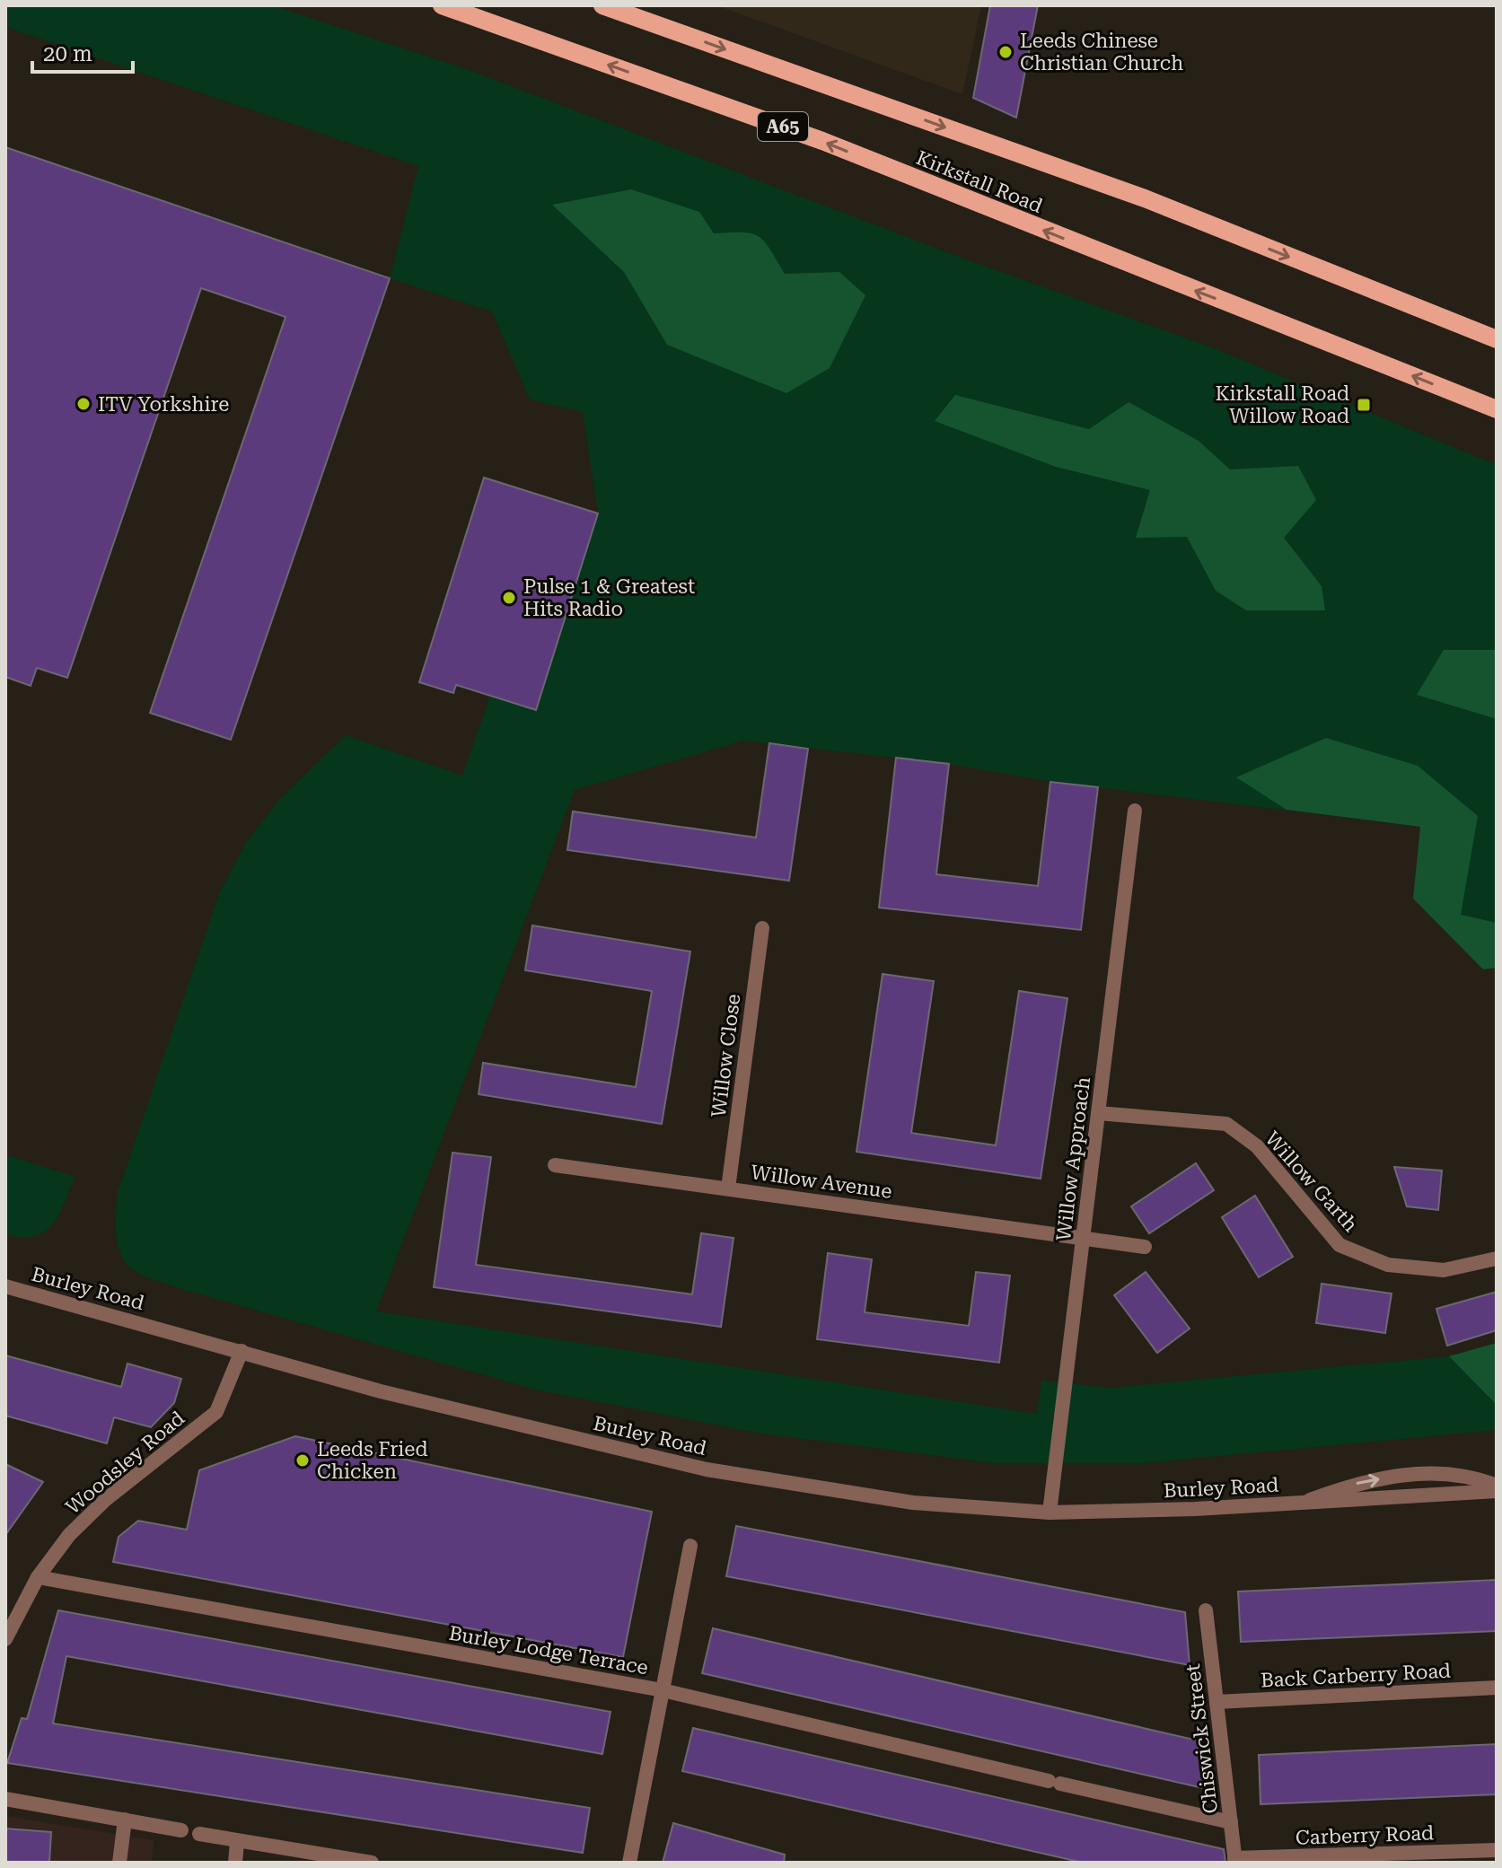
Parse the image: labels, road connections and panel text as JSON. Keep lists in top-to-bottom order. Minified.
{"streets":{"main road":["A65","Kirkstall Road"],"street":["Willow Close","Willow Approach","Willow Avenue","Willow Garth","Burley Road","Woodsley Road","Burley Lodge Terrace","Back Carberry Road","Chiswick Street","Carberry Road"]},"crossings":[["Willow Close","Willow Avenue"],["Willow Approach","Willow Avenue"],["Willow Approach","Willow Garth"],["Willow Approach","Burley Road"],["Burley Road","Woodsley Road"],["Woodsley Road","Burley Lodge Terrace"],["Burley Lodge Terrace","Chiswick Street"],["Back Carberry Road","Chiswick Street"],["Chiswick Street","Carberry Road"]],"places":{"other":["Leeds Chinese Christian Church","ITV Yorkshire","Pulse 1 & Greatest Hits Radio","Leeds Fried Chicken"],"transit":["Kirkstall Road Willow Road"]},"scale_bar":"20 m"}
